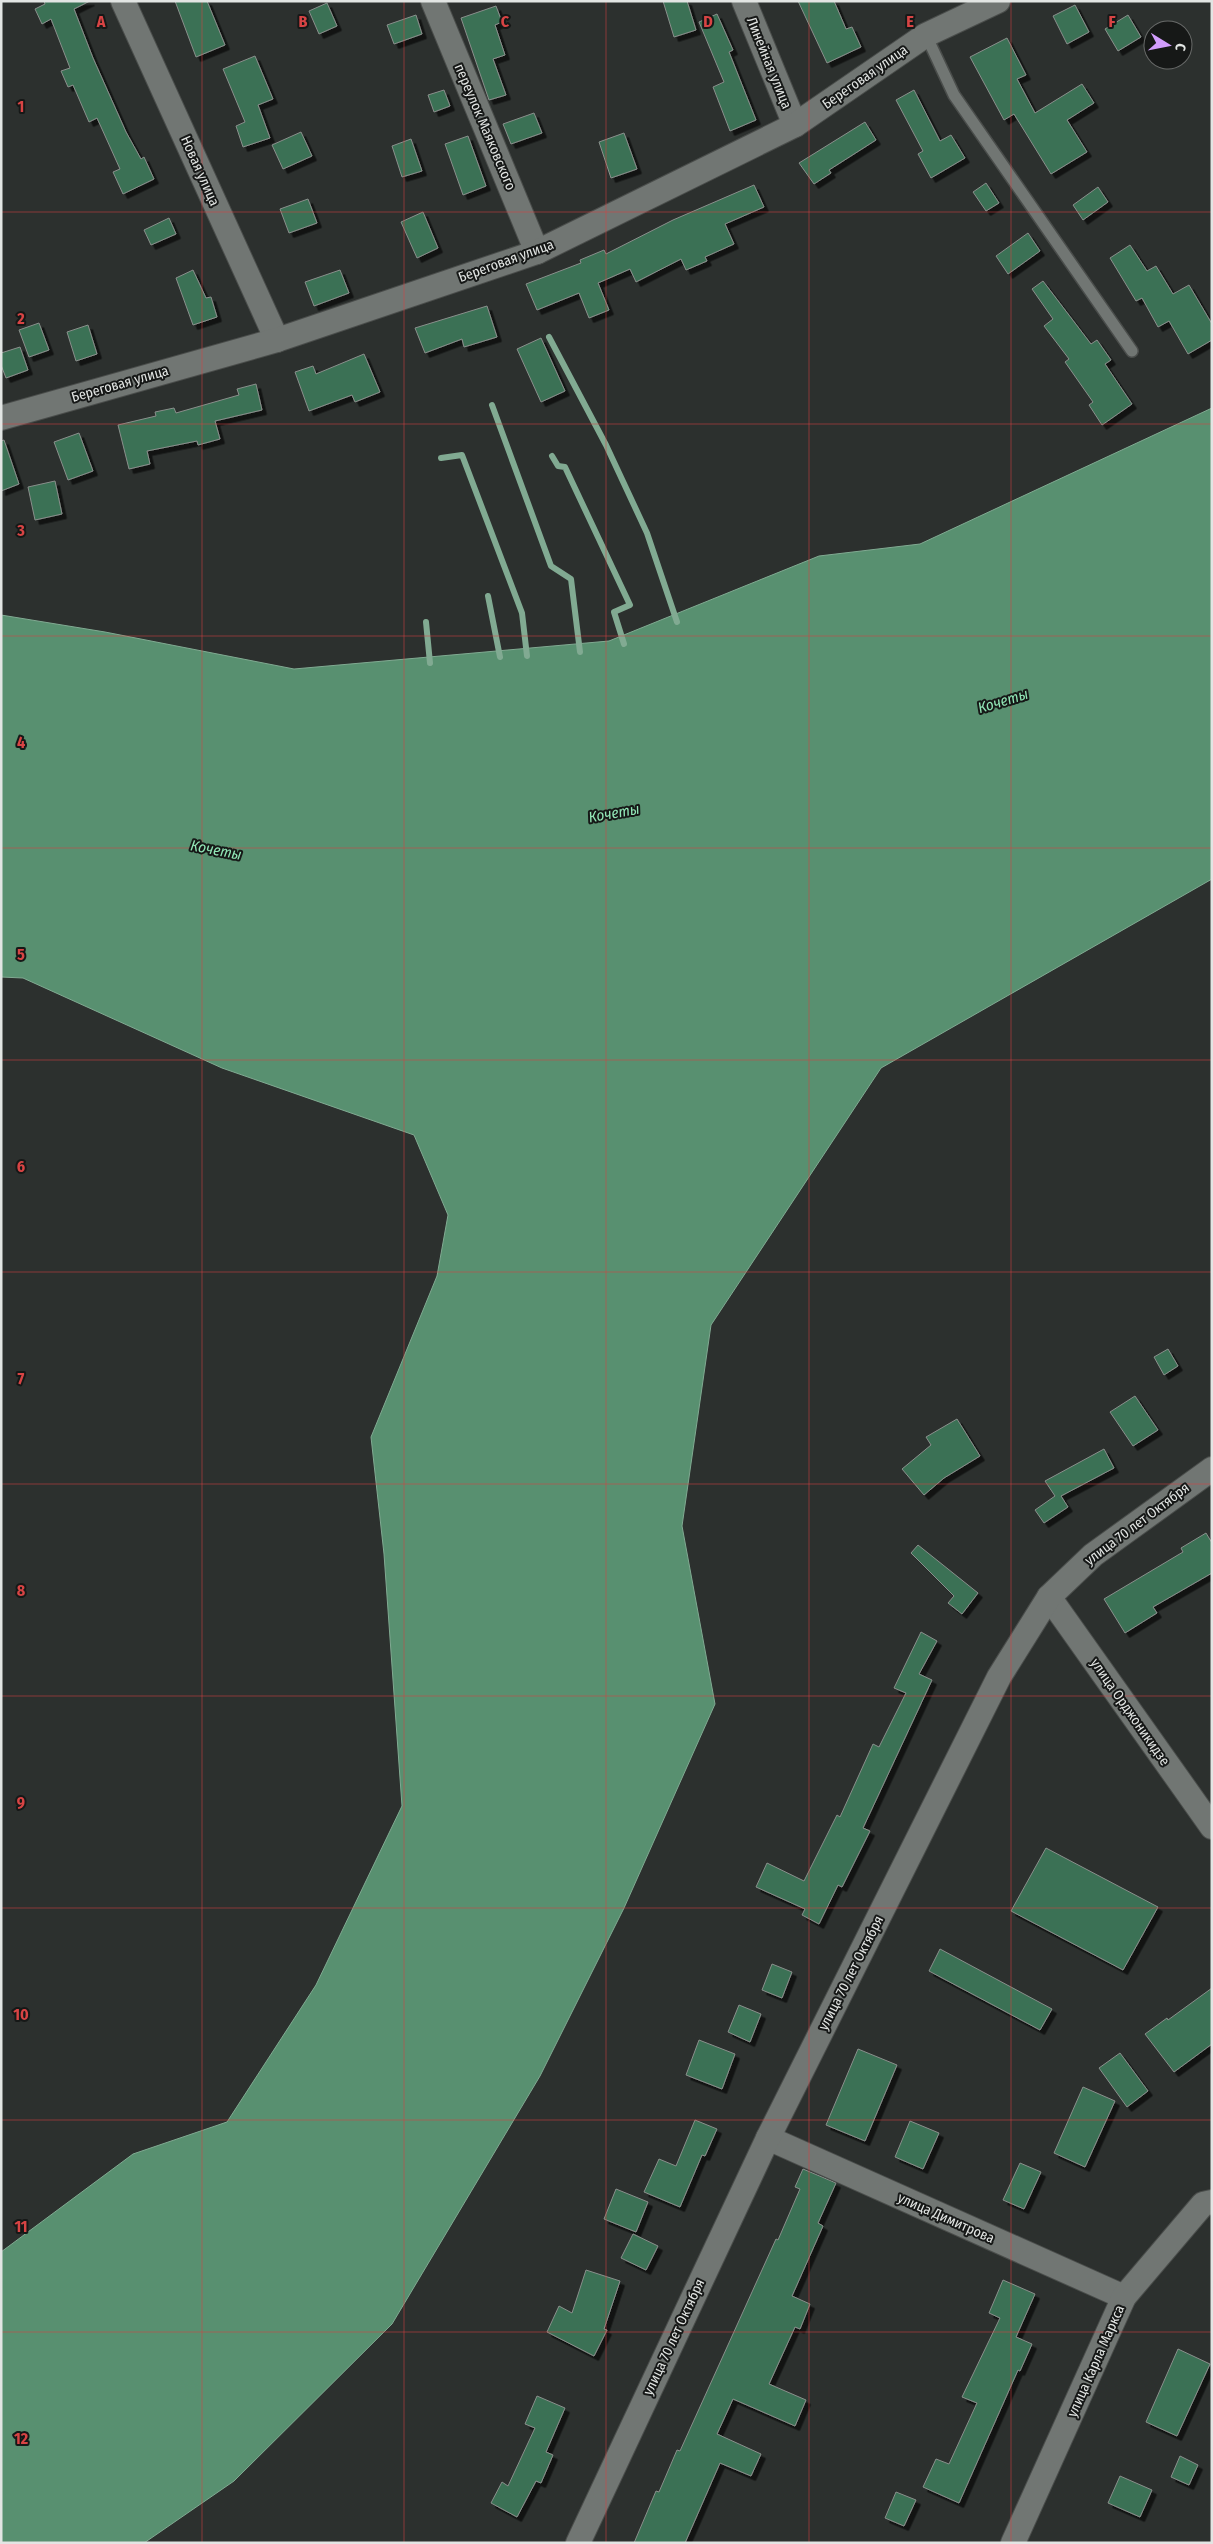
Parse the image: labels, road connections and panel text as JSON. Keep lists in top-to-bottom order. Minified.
{"streets":{"street":["Линейная улица","Береговая улица","переулок Маяковского","Новая улица","улица 70 лет Октября","улица Орджоникидзе","улица Димитрова","улица Карла Маркса"]},"crossings":[["Линейная улица","Береговая улица"],["Береговая улица","переулок Маяковского"],["Береговая улица","Новая улица"],["улица 70 лет Октября","улица Орджоникидзе"],["улица 70 лет Октября","улица Димитрова"],["улица Димитрова","улица Карла Маркса"]],"water":["Кочеты"],"north":"right","grid":{"columns":["A","B","C","D","E","F"],"rows":["1","2","3","4","5","6","7","8","9","10","11","12"]}}
